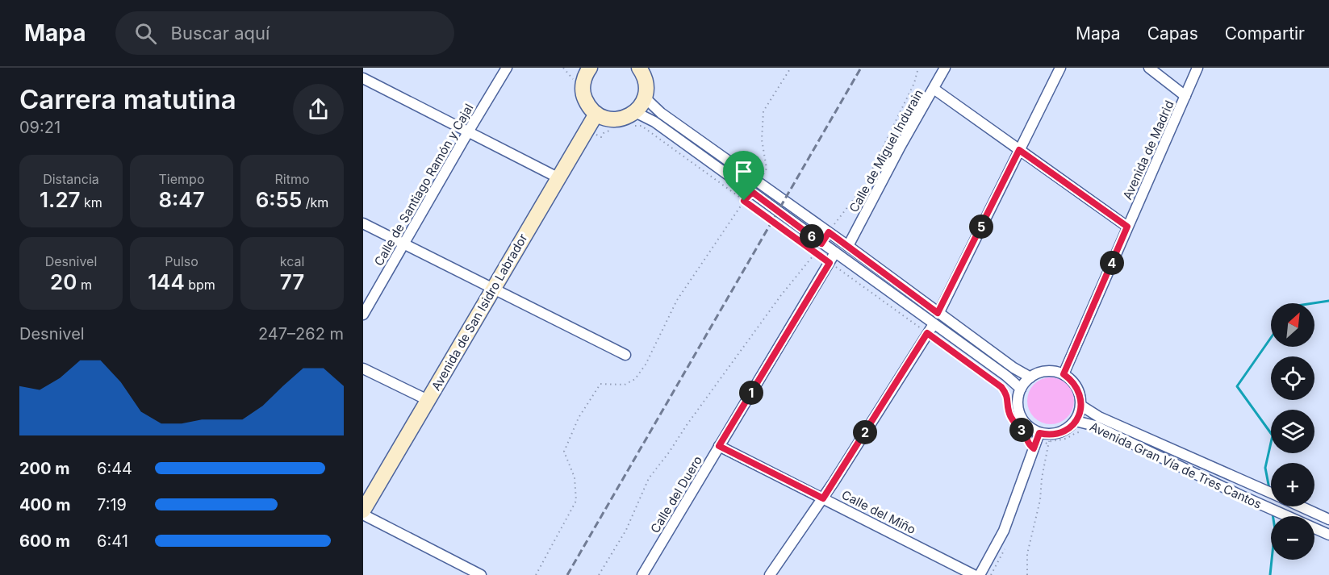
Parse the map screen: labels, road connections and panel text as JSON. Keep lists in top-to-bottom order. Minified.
{"streets":{"street":["Avenida de Madrid","Calle de Miguel Indurain","Calle de Santiago Ramón y Cajal","Avenida de San Isidro Labrador","Avenida Gran Vía de Tres Cantos","Calle del Duero","Calle del Miño"]},"crossings":[["Avenida de Madrid","Avenida Gran Vía de Tres Cantos"],["Calle del Duero","Calle del Miño"]],"north":"top right","page":{"header":"Mapa","search":"Buscar aquí","nav":["Mapa","Capas","Compartir"],"heading":["Carrera matutina","09:21"],"stats":[["Distancia","1.27 km"],["Tiempo","8:47"],["Ritmo","6:55 /km"],["Desnivel","20 m"],["Pulso","144 bpm"],["kcal","77"]],"pins":["5","6","4","1","3","2"],"map_buttons":["+","−"],"chart":["Desnivel","247–262 m"],"list":[{"name":"200 m","note":"6:44"},{"name":"400 m","note":"7:19"},{"name":"600 m","note":"6:41"}]}}
